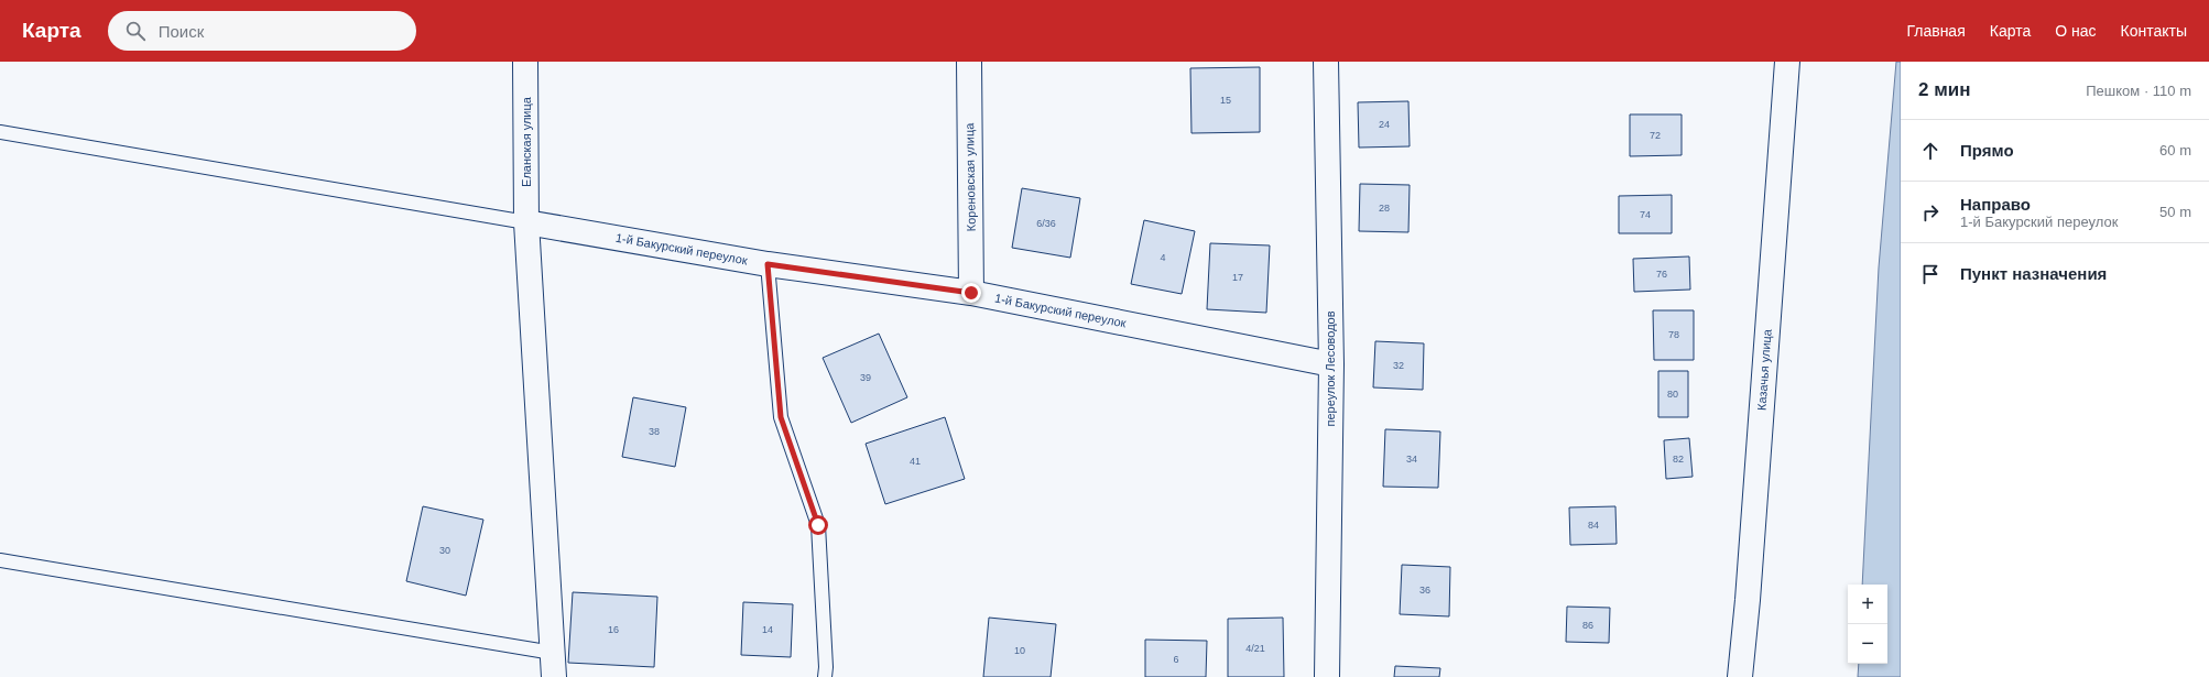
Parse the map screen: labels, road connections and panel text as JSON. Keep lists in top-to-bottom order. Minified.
{"streets":{"street":["Еланская улица","Кореновская улица","1-й Бакурский переулок","переулок Лесоводов","Казачья улица"]},"crossings":[["Еланская улица","1-й Бакурский переулок"],["Кореновская улица","1-й Бакурский переулок"],["1-й Бакурский переулок","переулок Лесоводов"]],"house_numbers":["15","24","72","28","74","6/36","4","76","17","78","32","39","80","38","34","82","41","84","30","36","86","16","14","4/21","10","6"],"page":{"header":"Карта","search":"Поиск","nav":["Главная","Карта","О нас","Контакты"],"heading":["2 мин","Пешком · 110 m"],"list":[["Прямо","60 m"],["Направо","1-й Бакурский переулок","50 m"],"Пункт назначения"],"map_buttons":["+","−"]}}
